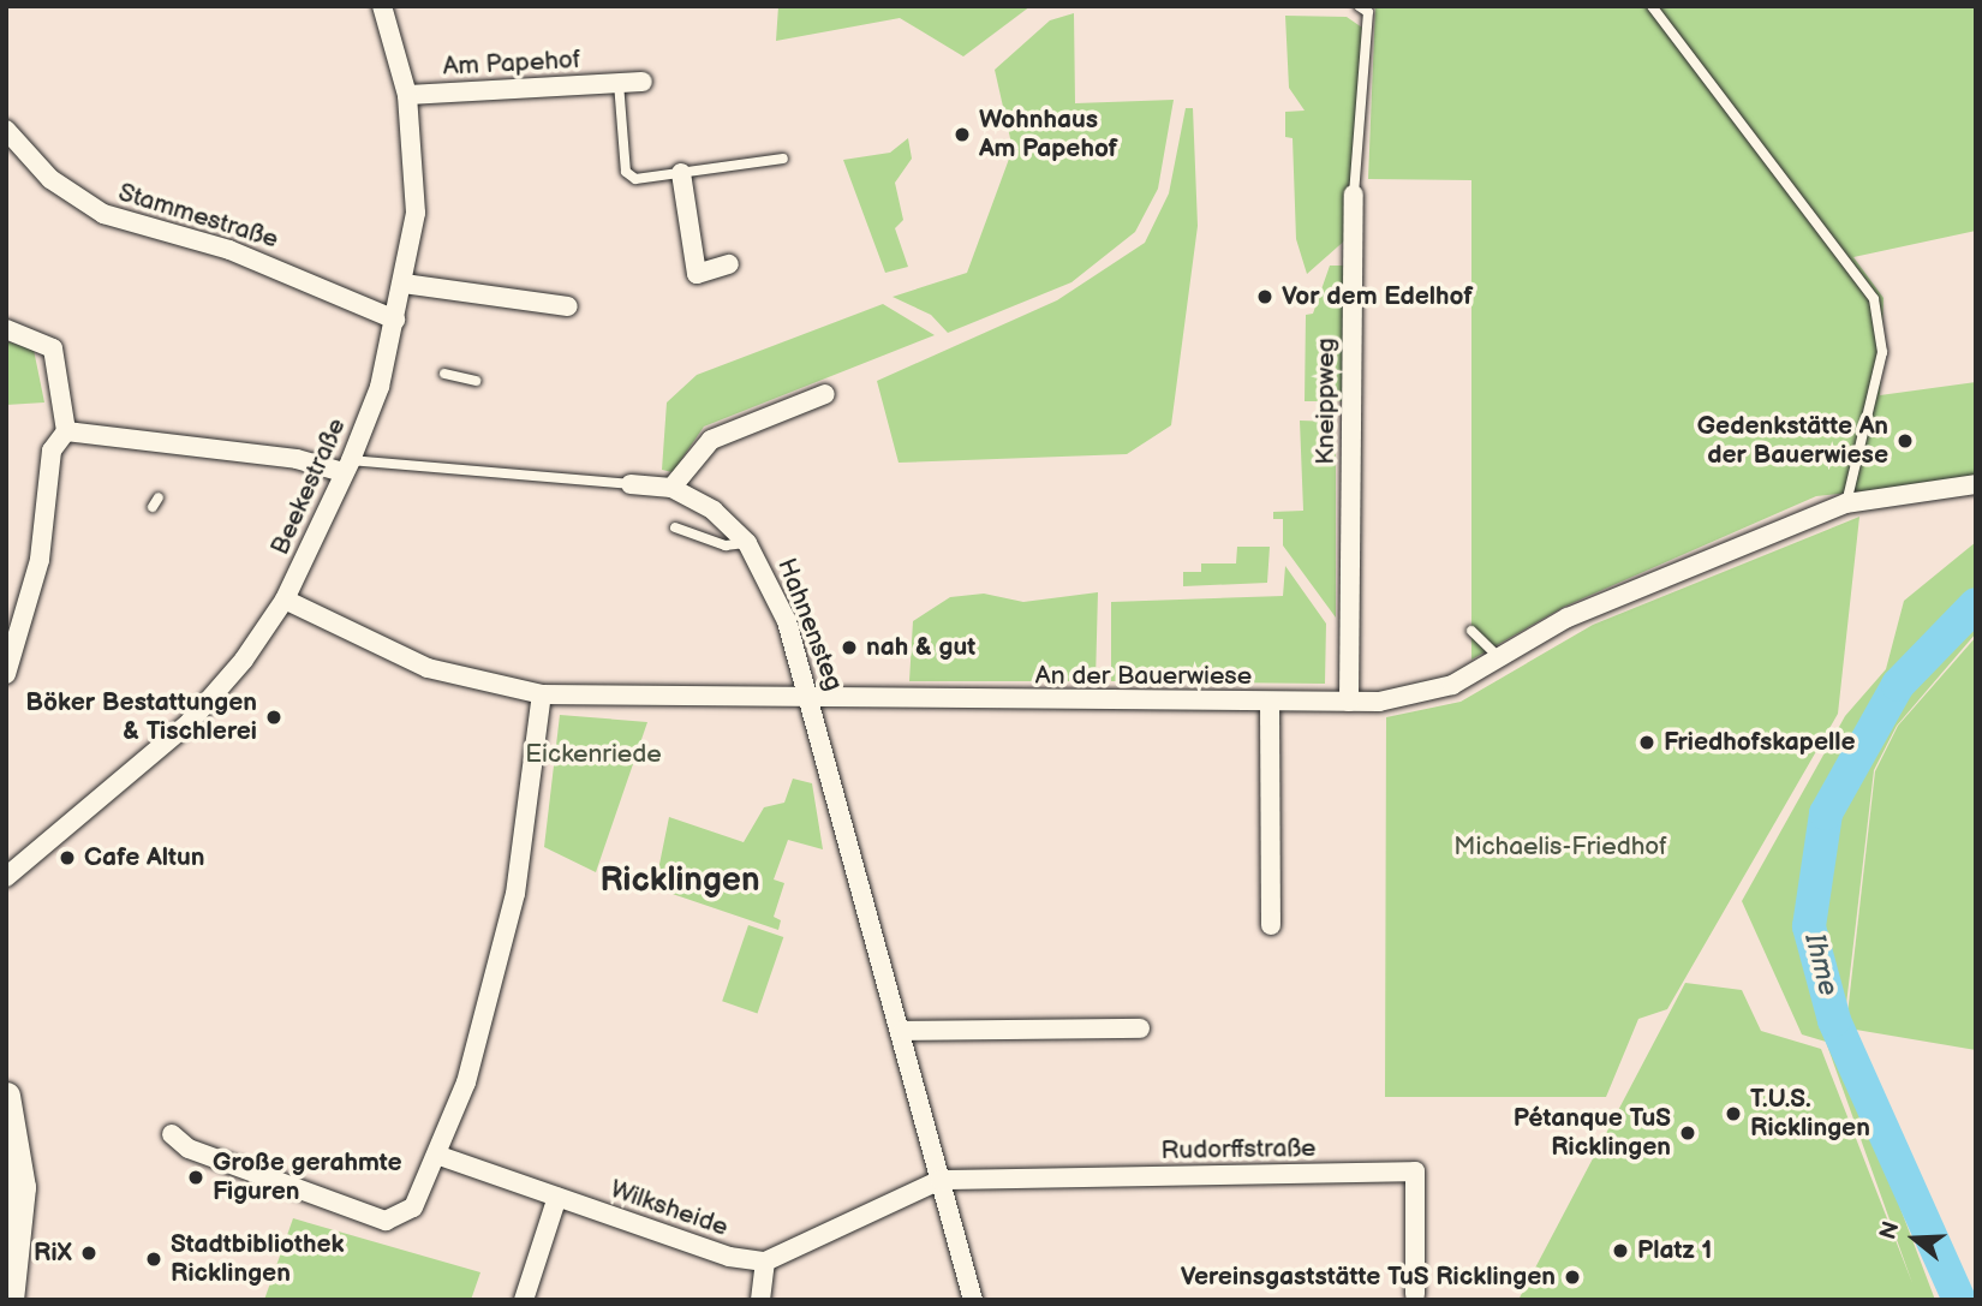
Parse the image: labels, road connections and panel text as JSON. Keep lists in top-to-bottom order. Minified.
{"streets":{"street":["Am Papehof","Stammestraße","Kneippweg","Beekestraße","Hahnensteg","An der Bauerwiese","Rudorffstraße","Wilksheide"]},"crossings":[["Am Papehof","Beekestraße"],["Stammestraße","Beekestraße"],["Kneippweg","An der Bauerwiese"],["Beekestraße","Hahnensteg"],["Beekestraße","An der Bauerwiese"],["Hahnensteg","An der Bauerwiese"],["Hahnensteg","Rudorffstraße"]],"districts":["Ricklingen"],"water":["Ihme"],"parks":["Eickenriede","Michaelis-Friedhof"],"places":["Wohnhaus Am Papehof","Vor dem Edelhof","Gedenkstätte An der Bauerwiese","nah & gut","Böker Bestattungen & Tischlerei","Friedhofskapelle","Cafe Altun","T.U.S. Ricklingen","Pétanque TuS Ricklingen","Große gerahmte Figuren","Platz 1","RiX","Stadtbibliothek Ricklingen","Vereinsgaststätte TuS Ricklingen"],"north":"left"}
